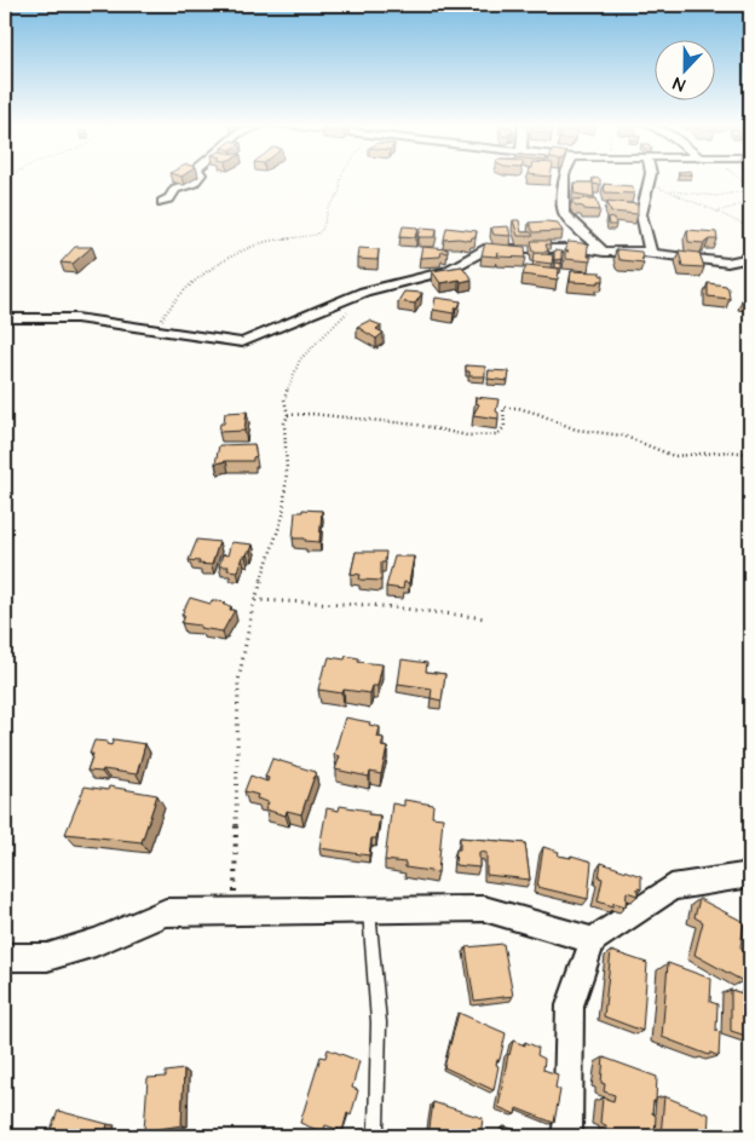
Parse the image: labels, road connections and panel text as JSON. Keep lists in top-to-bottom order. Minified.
{"north":"bottom"}
